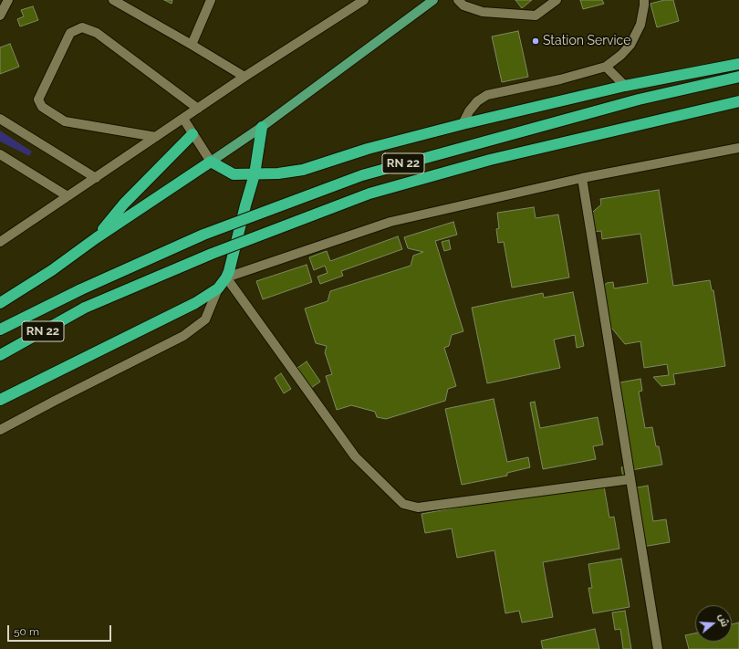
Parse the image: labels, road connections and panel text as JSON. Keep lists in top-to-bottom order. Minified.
{"streets":{"highway":["RN 22"]},"places":["Station Service"],"scale_bar":"50 m","north":"right"}
